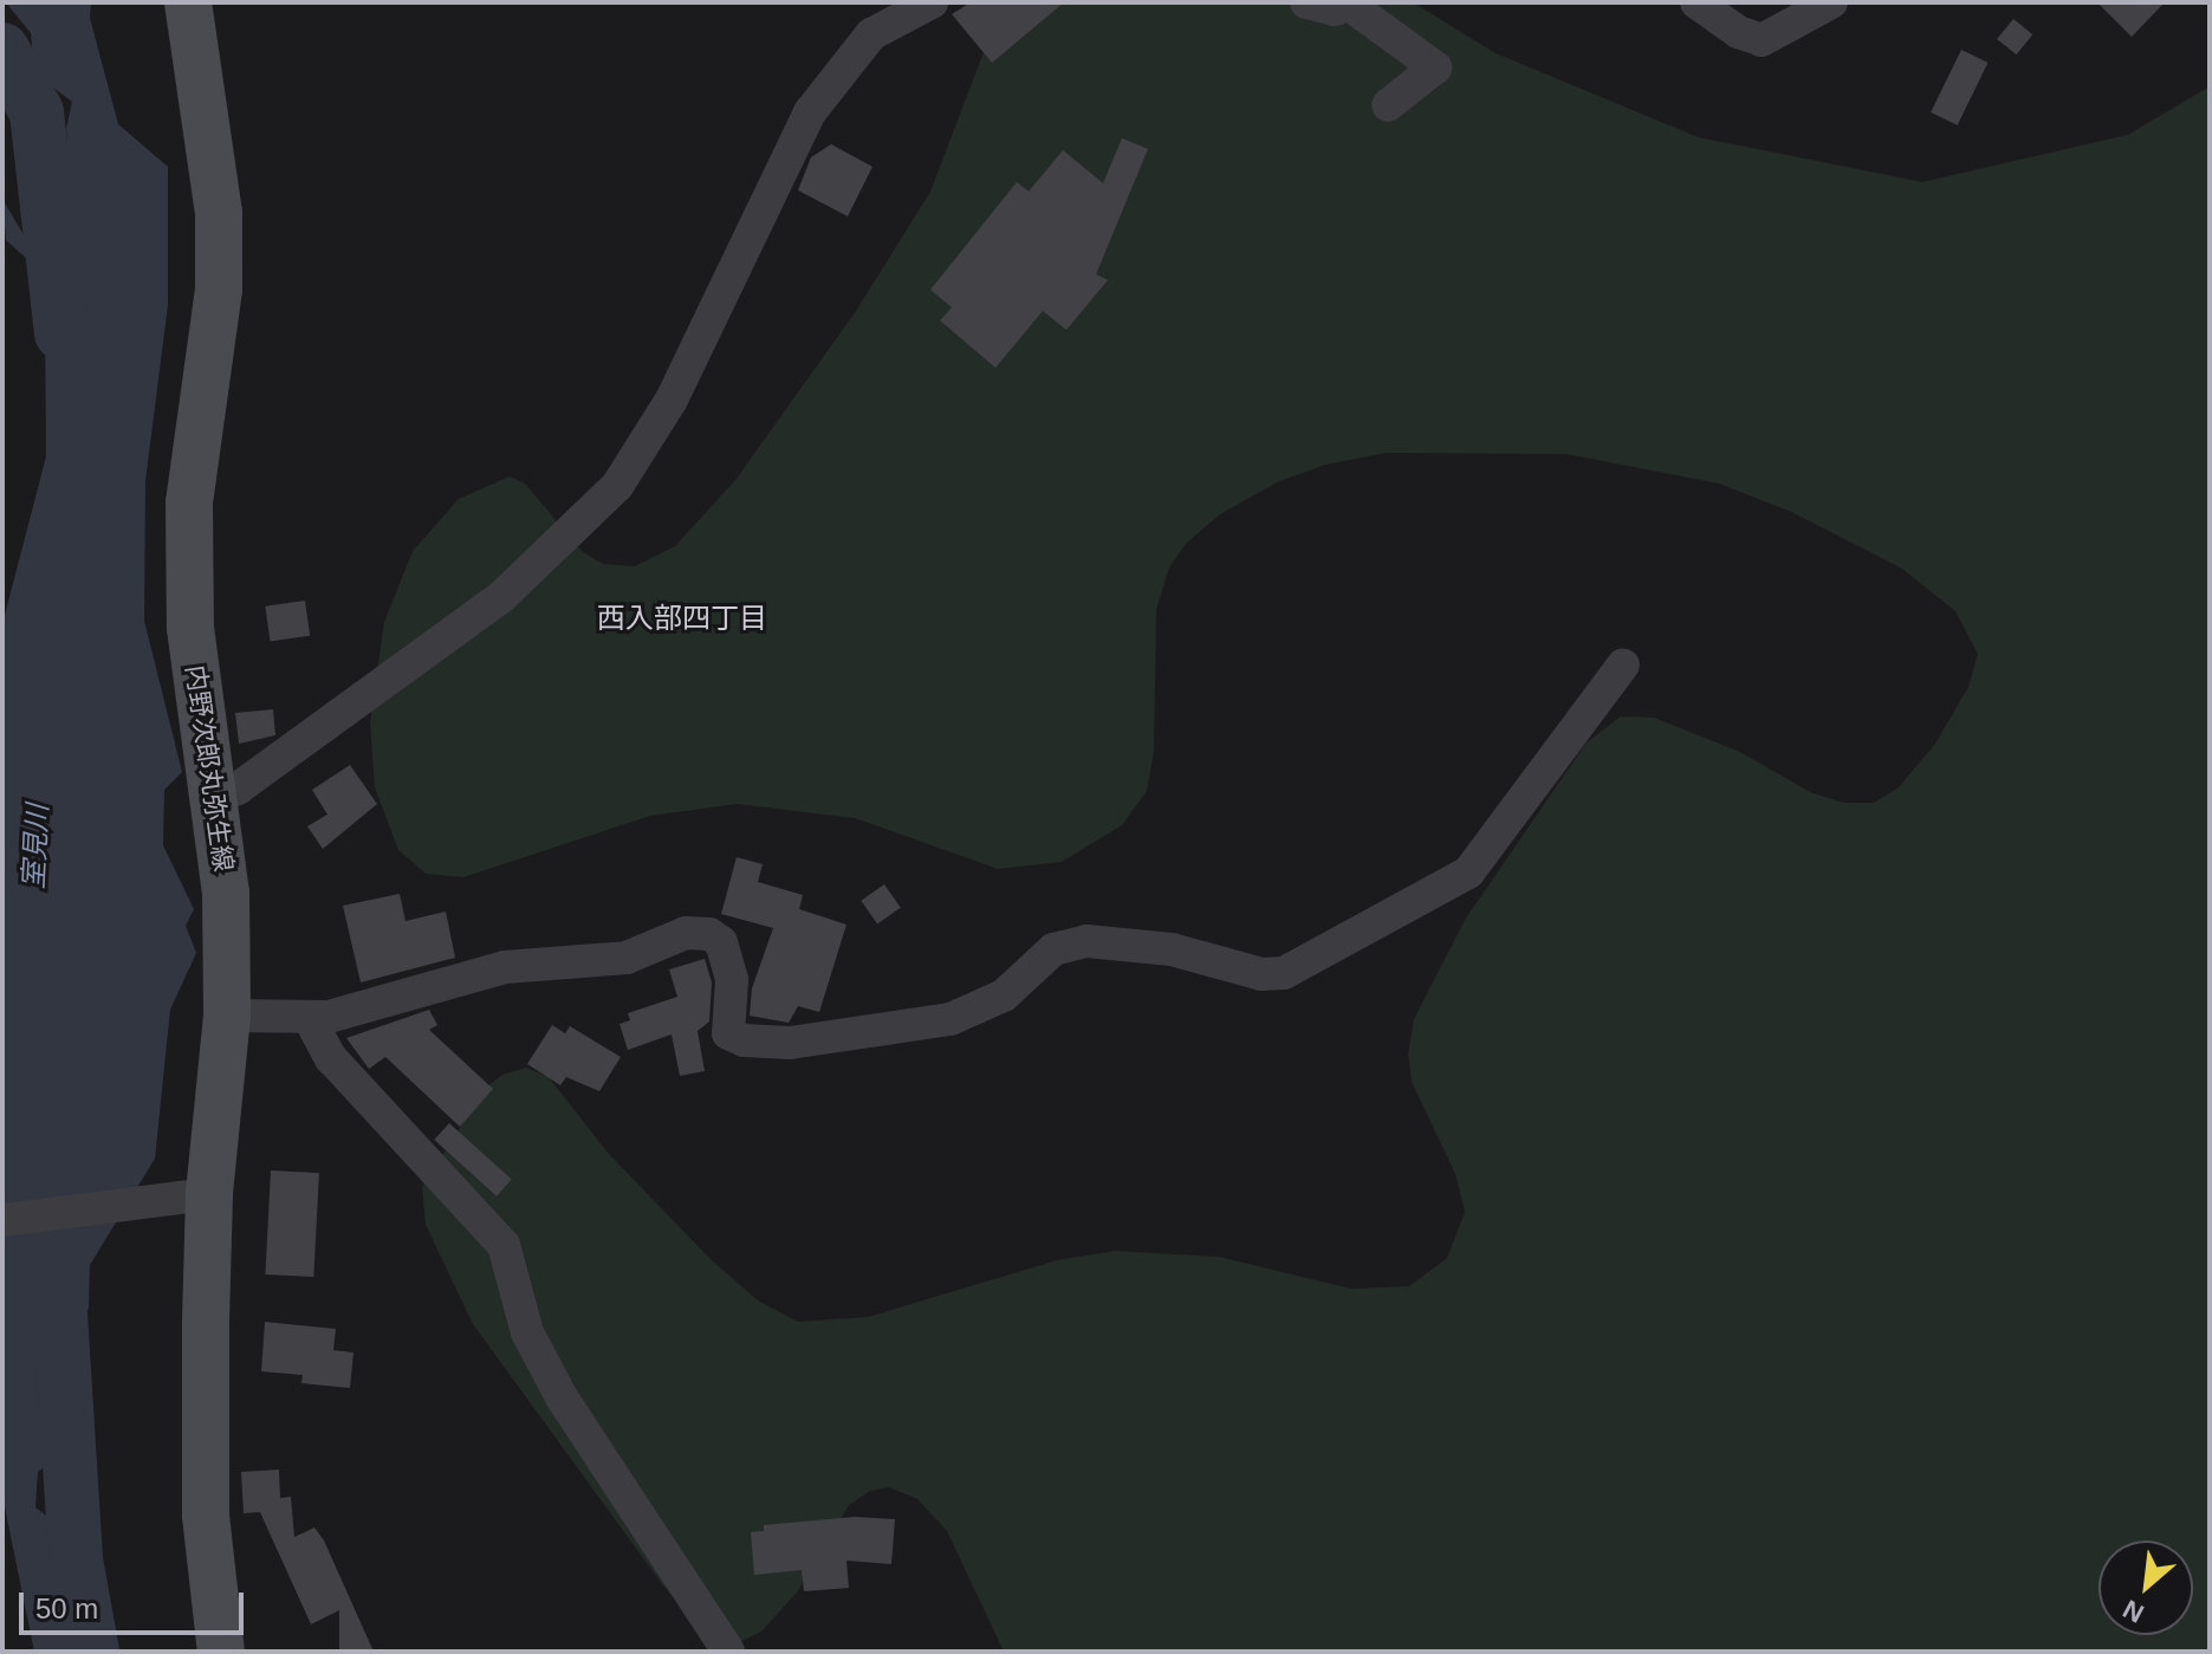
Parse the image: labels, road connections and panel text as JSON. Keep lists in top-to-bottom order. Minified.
{"streets":{"main road":["内野次郎丸弥生線"]},"districts":["西入部四丁目"],"water":["室見川"],"scale_bar":"50 m","north":"bottom left"}
